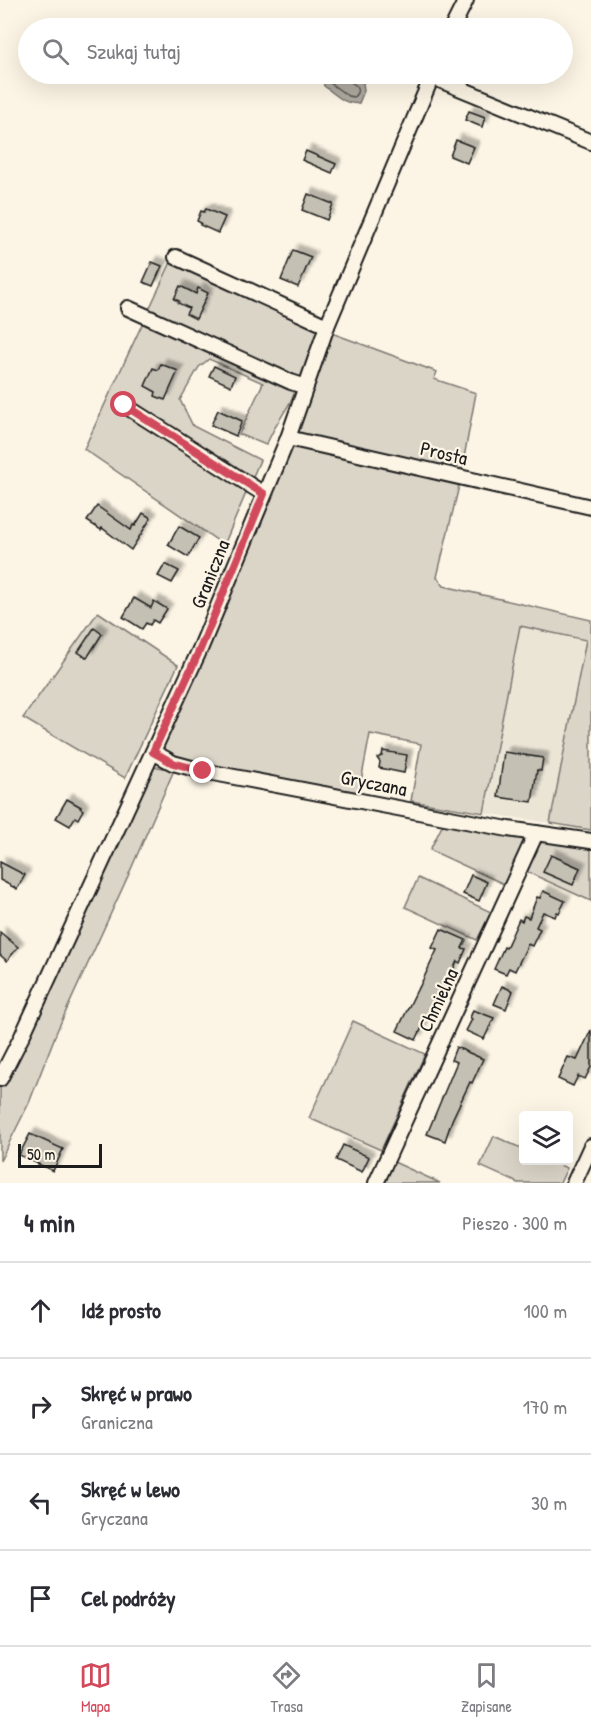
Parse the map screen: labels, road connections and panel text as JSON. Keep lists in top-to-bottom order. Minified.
{"streets":{"street":["Prosta","Graniczna","Gryczana","Chmielna"]},"crossings":[["Prosta","Graniczna"],["Graniczna","Gryczana"],["Gryczana","Chmielna"]],"scale_bar":"50 m","page":{"search":"Szukaj tutaj","scale":"50 m","heading":["4 min","Pieszo · 300 m"],"list":[["Idź prosto","100 m"],["Skręć w prawo","Graniczna","170 m"],["Skręć w lewo","Gryczana","30 m"],"Cel podróży"],"nav":["Mapa","Trasa","Zapisane"]}}
